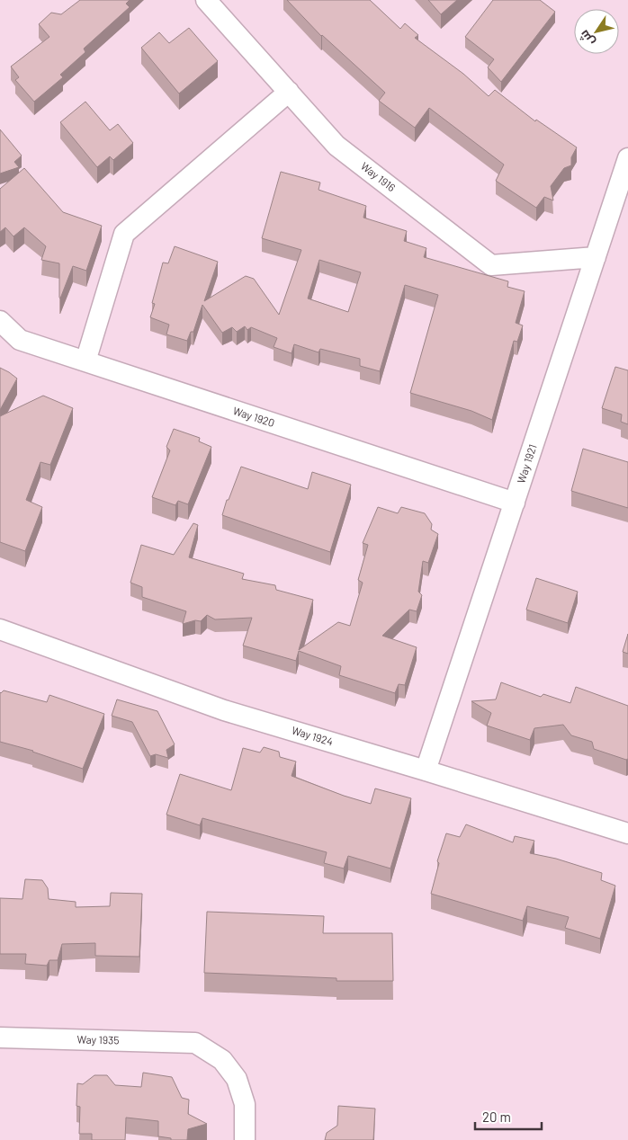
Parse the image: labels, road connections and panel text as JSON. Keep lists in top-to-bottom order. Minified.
{"streets":{"street":["Way 1916","Way 1920","Way 1921","Way 1924","Way 1935"]},"crossings":[["Way 1916","Way 1921"],["Way 1920","Way 1921"],["Way 1921","Way 1924"]],"scale_bar":"20 m","north":"bottom left"}
